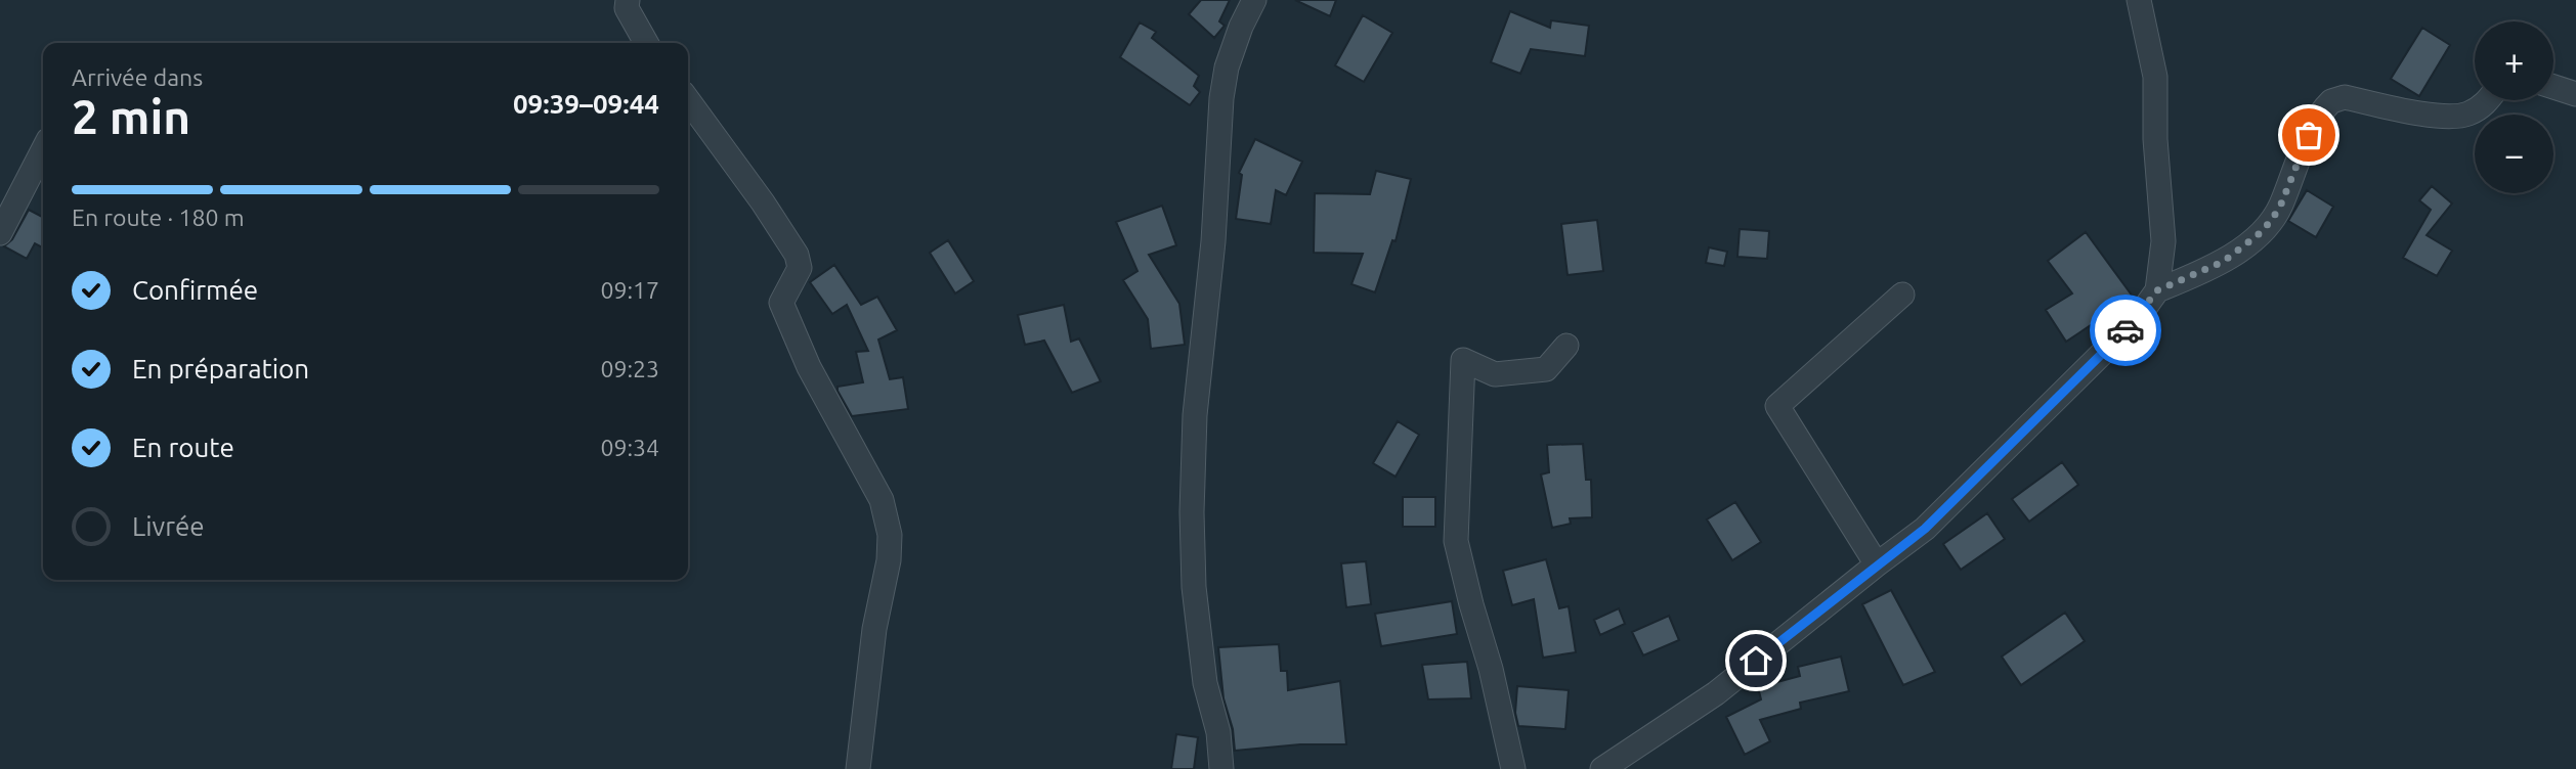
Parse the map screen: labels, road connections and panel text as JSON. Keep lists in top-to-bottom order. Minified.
{"page":{"map_buttons":["+","−"],"heading":["2 min","Arrivée dans","09:39–09:44"],"bar":"En route · 180 m","list":[["Confirmée","09:17"],["En préparation","09:23"],["En route","09:34"],"Livrée"]}}
